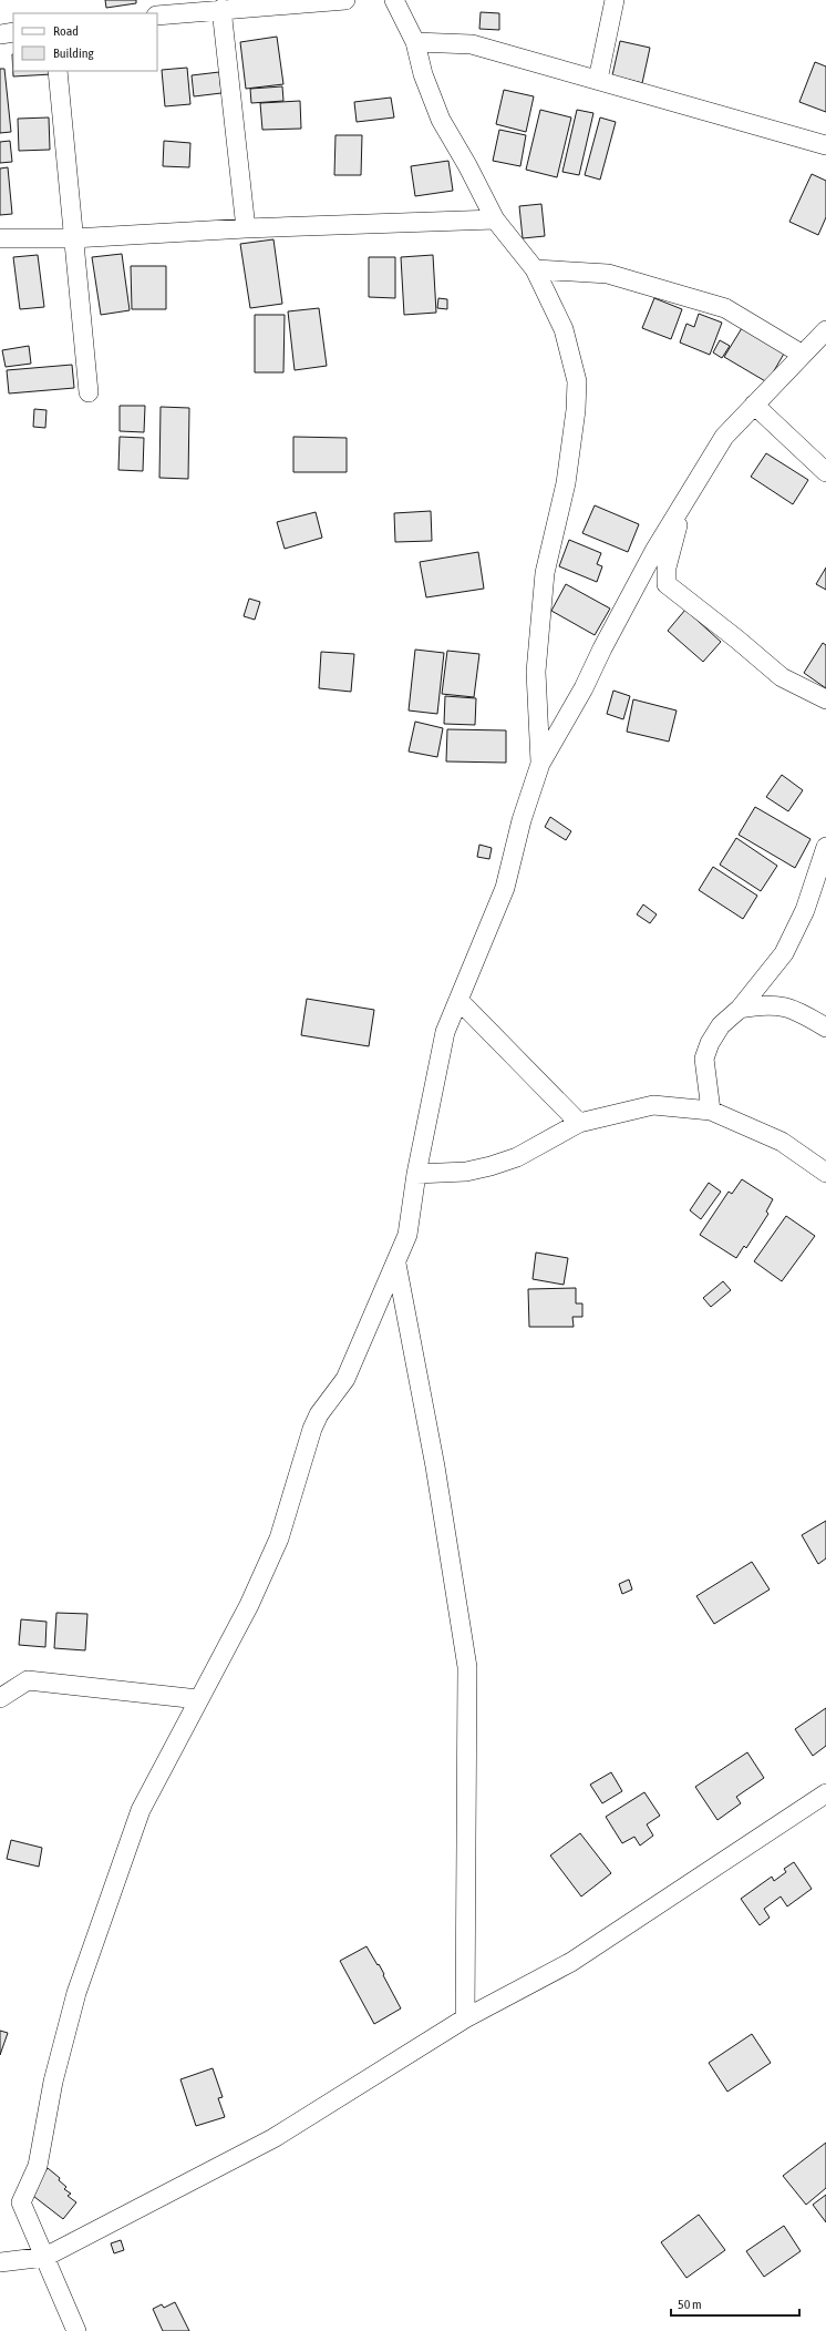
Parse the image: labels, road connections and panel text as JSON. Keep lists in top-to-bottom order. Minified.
{"legend":["Road","Building"],"scale_bar":"50 m"}
